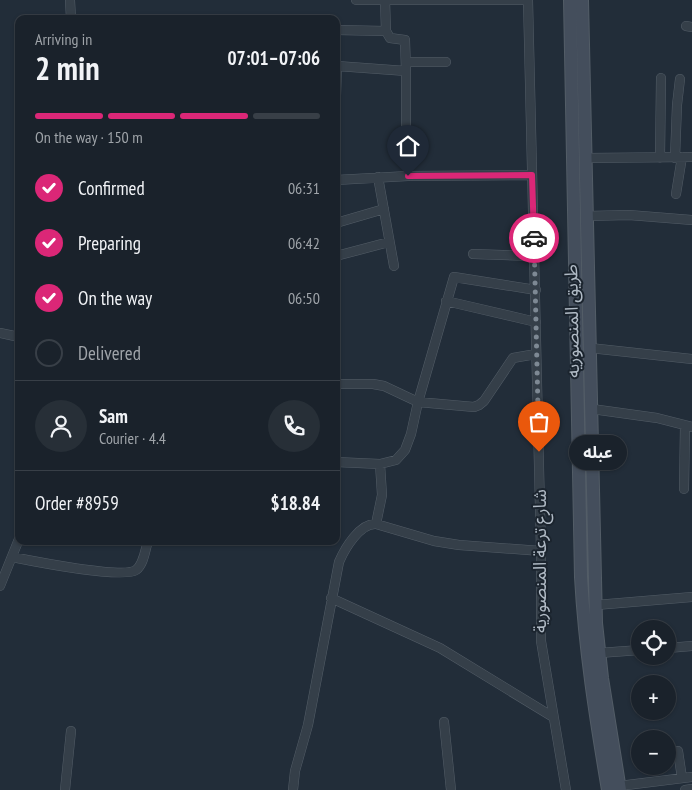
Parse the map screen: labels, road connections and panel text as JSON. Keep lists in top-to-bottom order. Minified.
{"streets":{"main road":["طريق المنصوريه"],"street":["شارع ترعة المنصورية"]},"places":["عبله"],"page":{"heading":["2 min","Arriving in","07:01–07:06"],"panel":["Sam","Courier · 4.4","Order #8959","$18.84"],"bar":"On the way · 150 m","list":[["Confirmed","06:31"],["Preparing","06:42"],["On the way","06:50"],"Delivered"],"bubble":"عبله","map_buttons":["+","−"]}}
